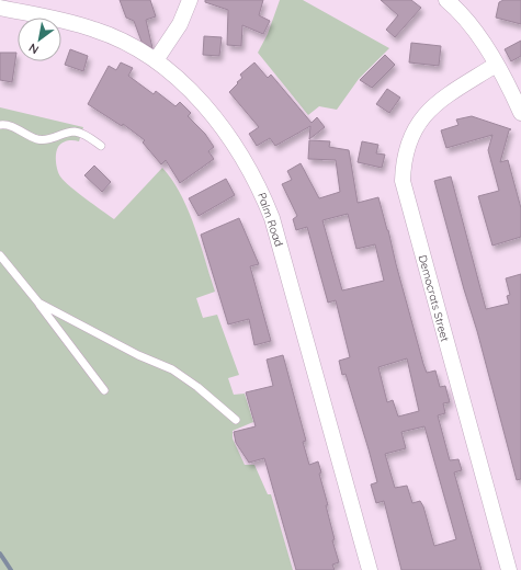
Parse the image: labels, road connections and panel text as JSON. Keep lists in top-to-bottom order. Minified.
{"streets":{"street":["Palm Road","Democrats Street"]},"north":"bottom left"}
